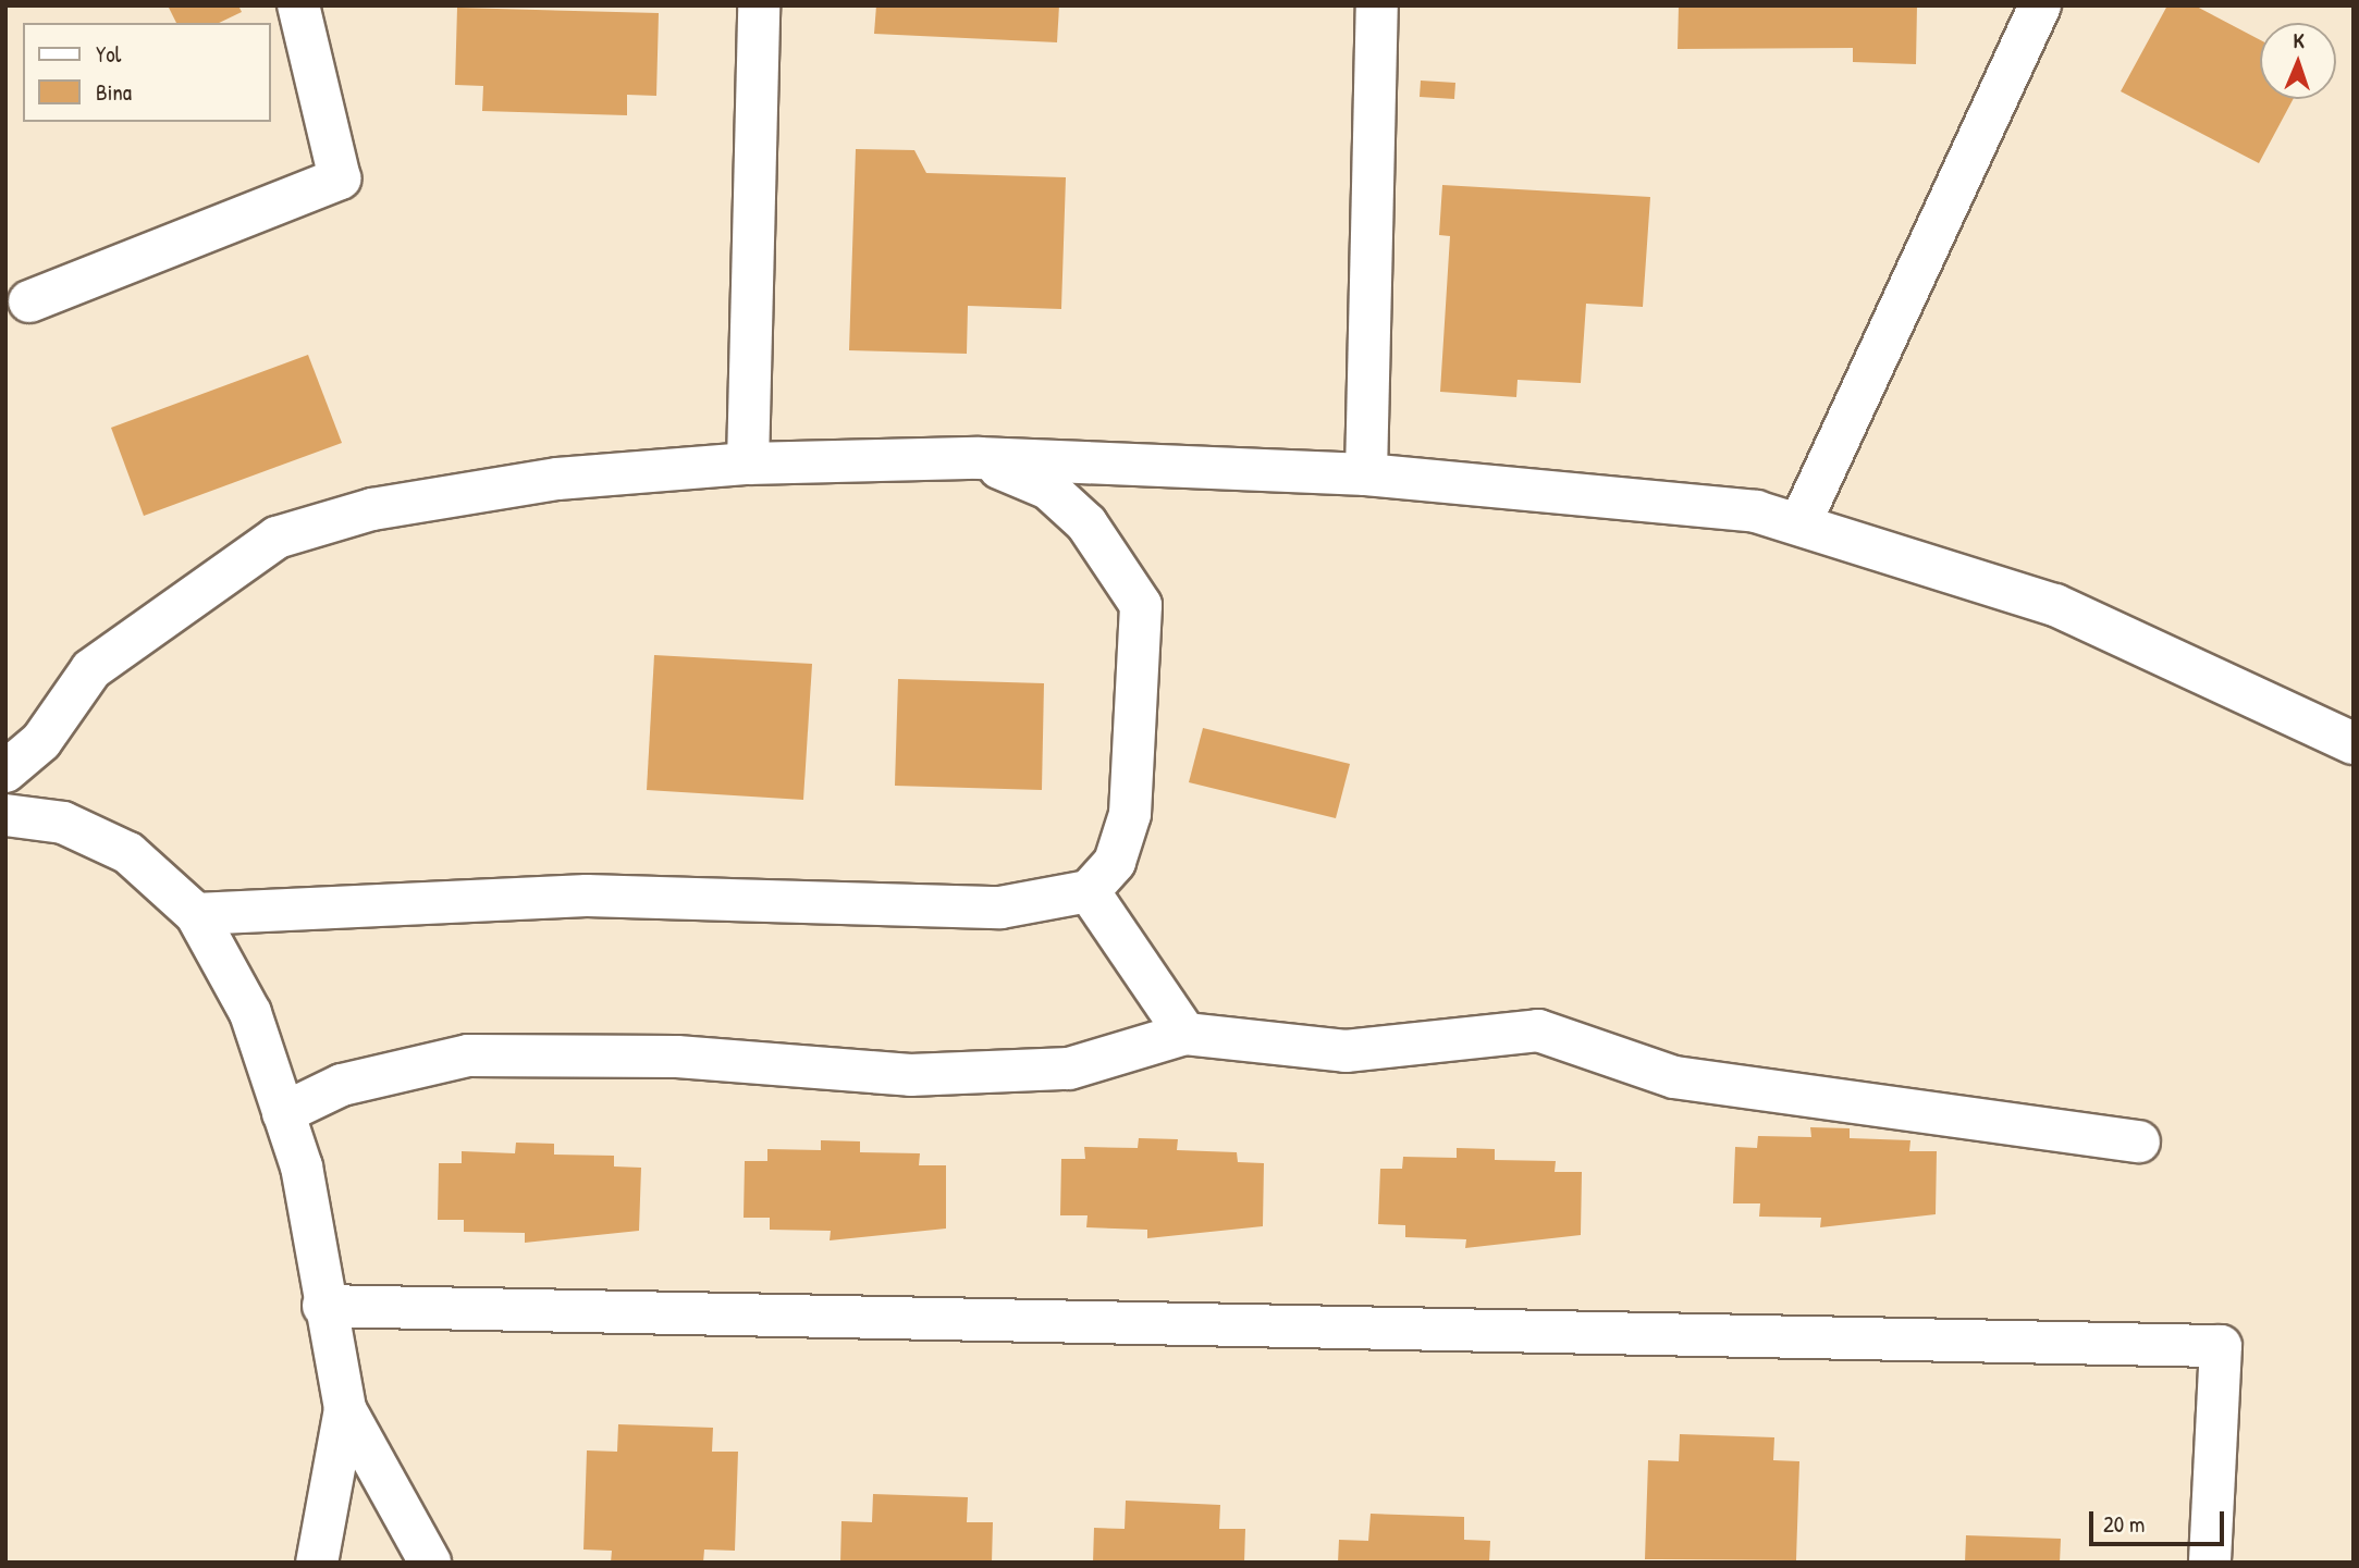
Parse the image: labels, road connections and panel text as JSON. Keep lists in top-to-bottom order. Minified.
{"legend":["Yol","Bina"],"scale_bar":"20 m","north":"top"}
